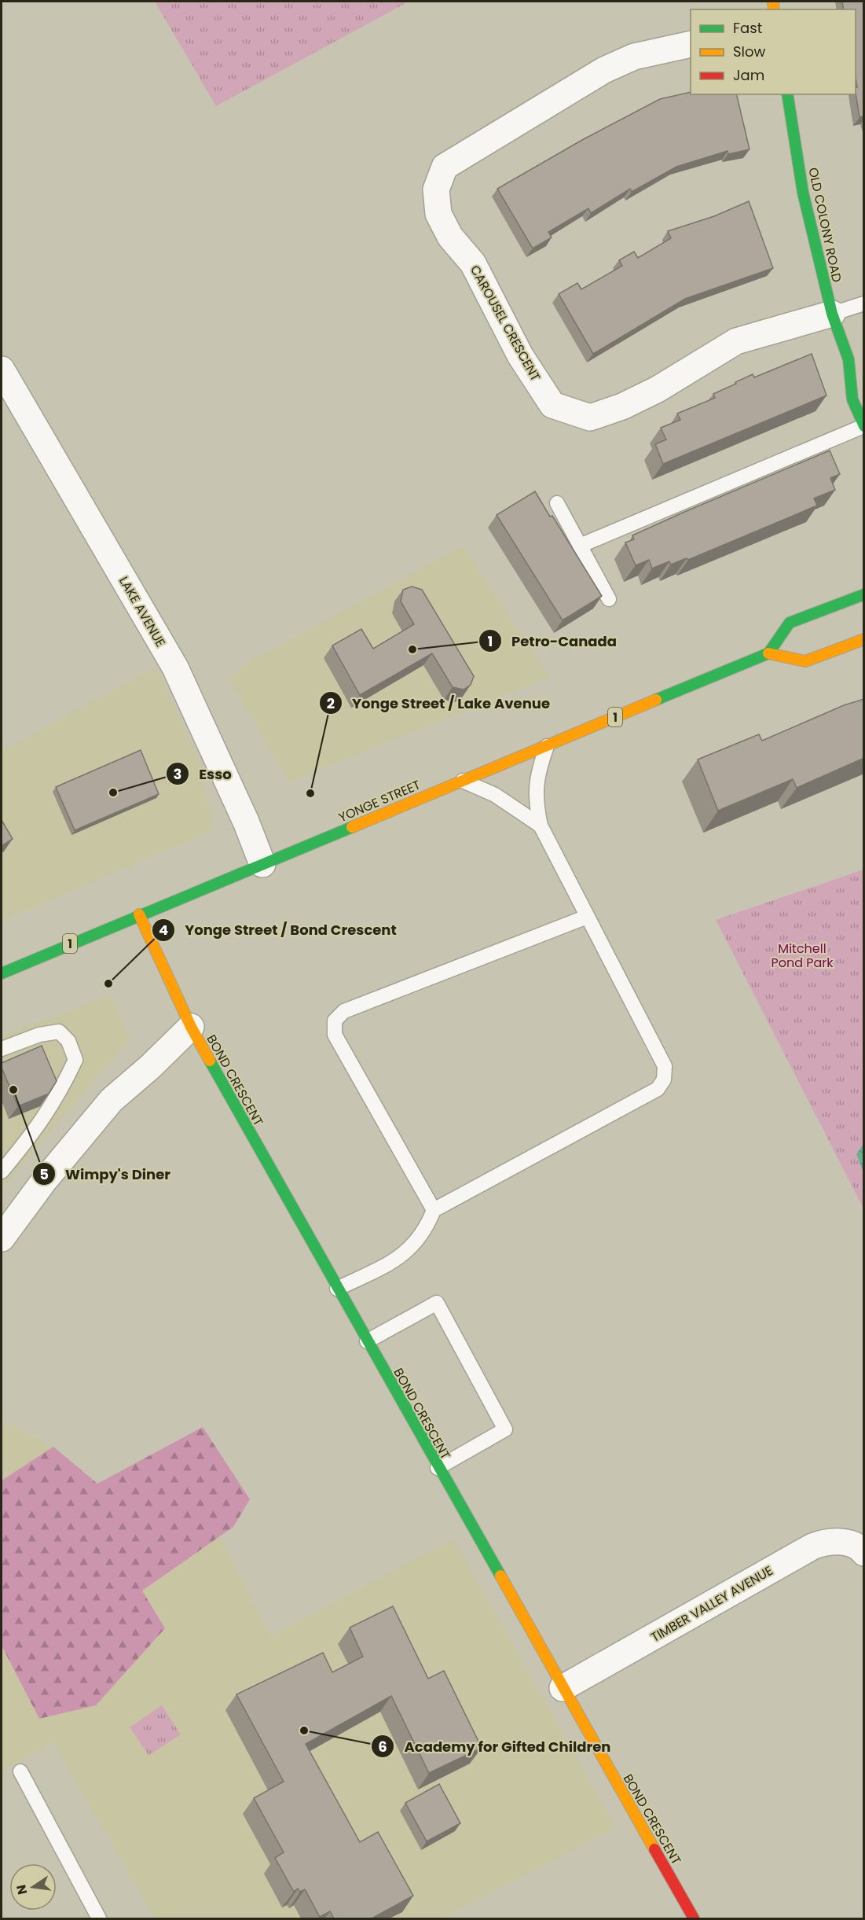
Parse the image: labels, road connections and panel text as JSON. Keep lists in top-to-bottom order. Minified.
{"streets":{"street":["OLD COLONY ROAD","CAROUSEL CRESCENT","LAKE AVENUE","1","YONGE STREET","BOND CRESCENT","TIMBER VALLEY AVENUE"]},"crossings":[["OLD COLONY ROAD","CAROUSEL CRESCENT"],["LAKE AVENUE","YONGE STREET"],["YONGE STREET","BOND CRESCENT"],["BOND CRESCENT","TIMBER VALLEY AVENUE"]],"parks":["Mitchell Pond Park"],"places":["Petro-Canada","Esso","Yonge Street / Lake Avenue","Yonge Street / Bond Crescent","Wimpy's Diner","Academy for Gifted Children"],"legend":["Fast","Slow","Jam"],"north":"left"}
